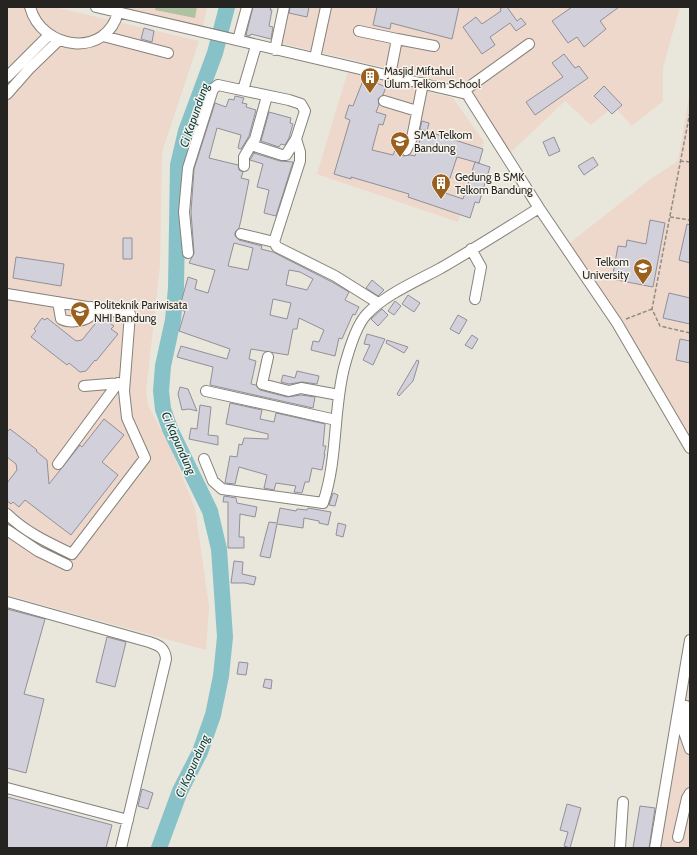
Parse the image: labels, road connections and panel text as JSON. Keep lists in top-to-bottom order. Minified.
{"water":["Ci Kapundung"],"places":{"building":["Masjid Miftahul Úlum Telkom School","Gedung B SMK Telkom Bandung"],"school or university":["SMA Telkom Bandung","Telkom University","Politeknik Pariwisata NHI Bandung"]}}
